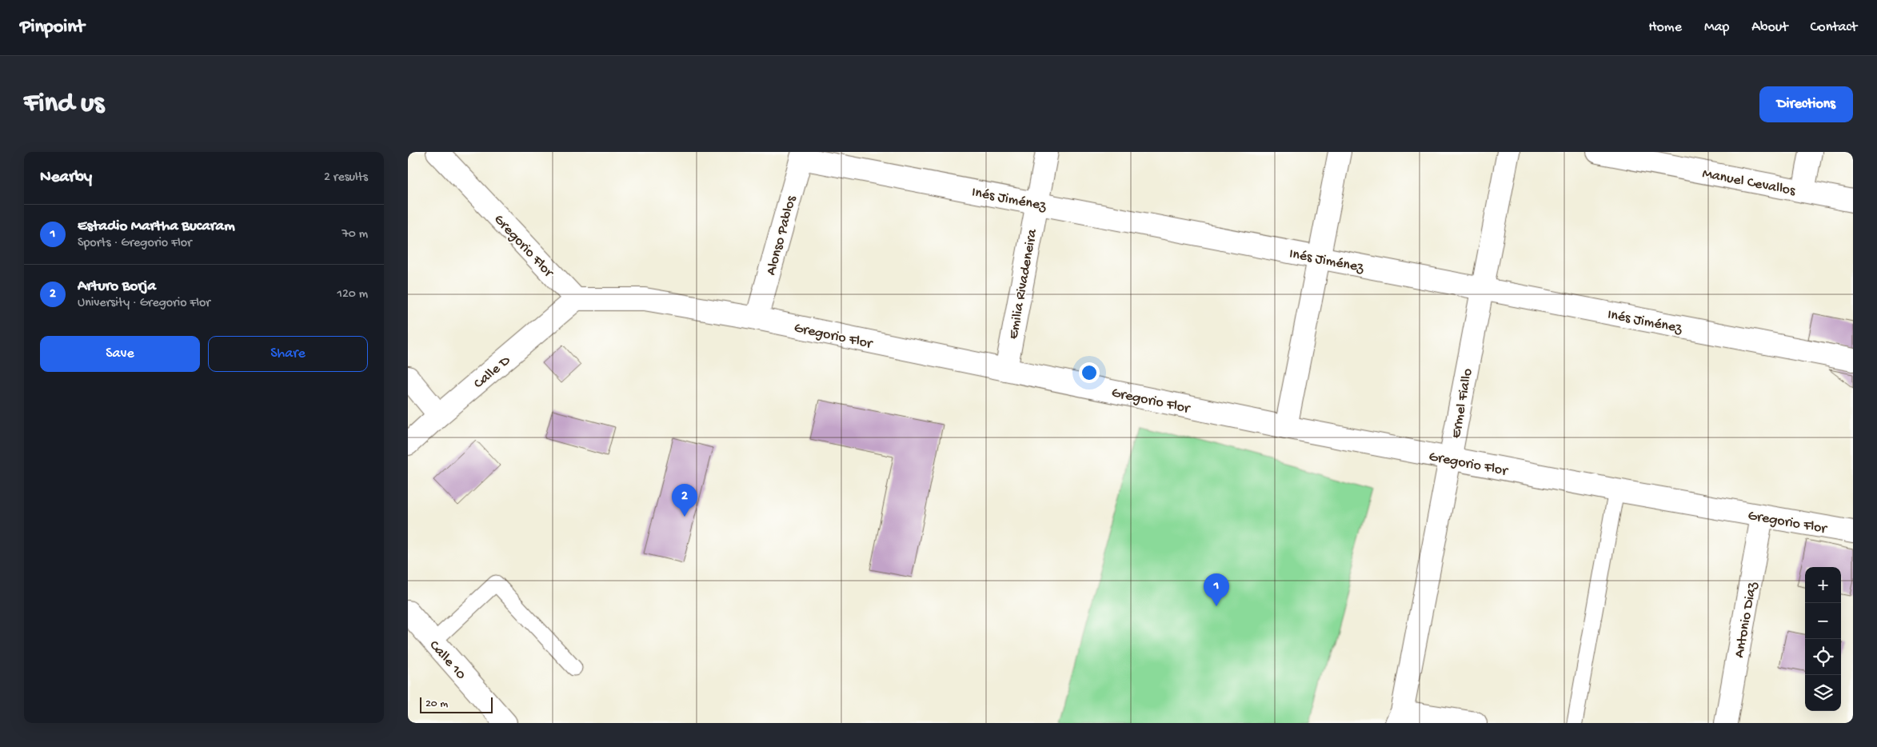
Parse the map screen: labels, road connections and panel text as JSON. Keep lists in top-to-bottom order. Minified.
{"streets":{"street":["Manuel Cevallos","Inés Jiménez","Alonso Pablos","Gregorio Flor","Emilia Rivadeneira","Calle D","Ermel Fiallo","Antonio Diaz","Calle 10"]},"crossings":[["Inés Jiménez","Alonso Pablos"],["Inés Jiménez","Emilia Rivadeneira"],["Inés Jiménez","Ermel Fiallo"],["Alonso Pablos","Gregorio Flor"],["Gregorio Flor","Emilia Rivadeneira"],["Gregorio Flor","Calle D"],["Gregorio Flor","Ermel Fiallo"],["Gregorio Flor","Antonio Diaz"]],"scale_bar":"20 m","page":{"header":"Pinpoint","nav":["Home","Map","About","Contact"],"buttons":["Directions",["Save","Share"]],"title":"Find us","heading":["Nearby","2 results"],"list":[{"mark":"1","name":"Estadio Martha Bucaram","note":"Sports · Gregorio Flor","value":"70 m"},{"mark":"2","name":"Arturo Borja","note":"University · Gregorio Flor","value":"120 m"}],"pins":["2","1"],"map_buttons":["+","−"],"scale":"20 m"}}
